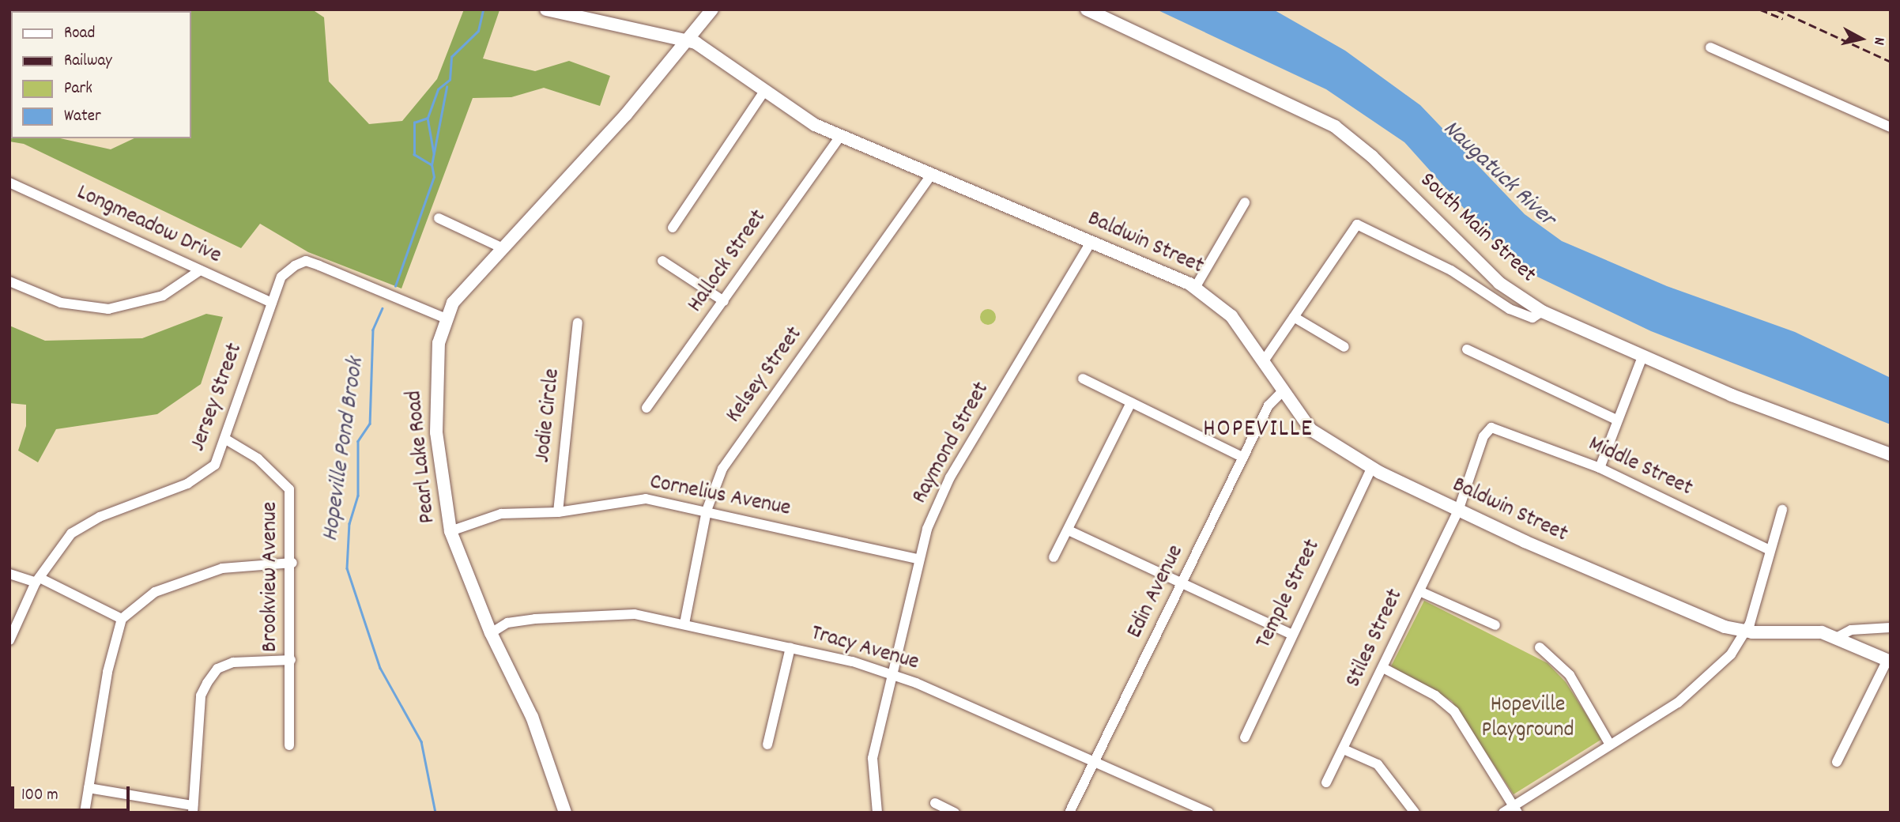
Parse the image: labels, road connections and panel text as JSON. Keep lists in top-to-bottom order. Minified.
{"streets":{"main road":["South Main Street","Baldwin Street","Pearl Lake Road"],"street":["Longmeadow Drive","Hallock Street","Kelsey Street","Jersey Street","Jodie Circle","Raymond Street","Middle Street","Cornelius Avenue","Brookview Avenue","Edin Avenue","Temple Street","Stiles Street","Tracy Avenue"]},"crossings":[["Longmeadow Drive","Jersey Street"],["Baldwin Street","Hallock Street"],["Baldwin Street","Kelsey Street"],["Baldwin Street","Raymond Street"],["Baldwin Street","Edin Avenue"],["Baldwin Street","Temple Street"],["Baldwin Street","Stiles Street"],["Kelsey Street","Cornelius Avenue"],["Kelsey Street","Tracy Avenue"],["Jersey Street","Pearl Lake Road"],["Jersey Street","Brookview Avenue"],["Jodie Circle","Cornelius Avenue"],["Raymond Street","Cornelius Avenue"],["Raymond Street","Tracy Avenue"],["Pearl Lake Road","Cornelius Avenue"],["Pearl Lake Road","Tracy Avenue"],["Middle Street","Stiles Street"],["Edin Avenue","Tracy Avenue"]],"districts":["HOPEVILLE"],"water":["Naugatuck River","Hopeville Pond Brook"],"parks":["Hopeville Playground"],"legend":["Road","Railway","Park","Water"],"scale_bar":"100 m","north":"right"}
